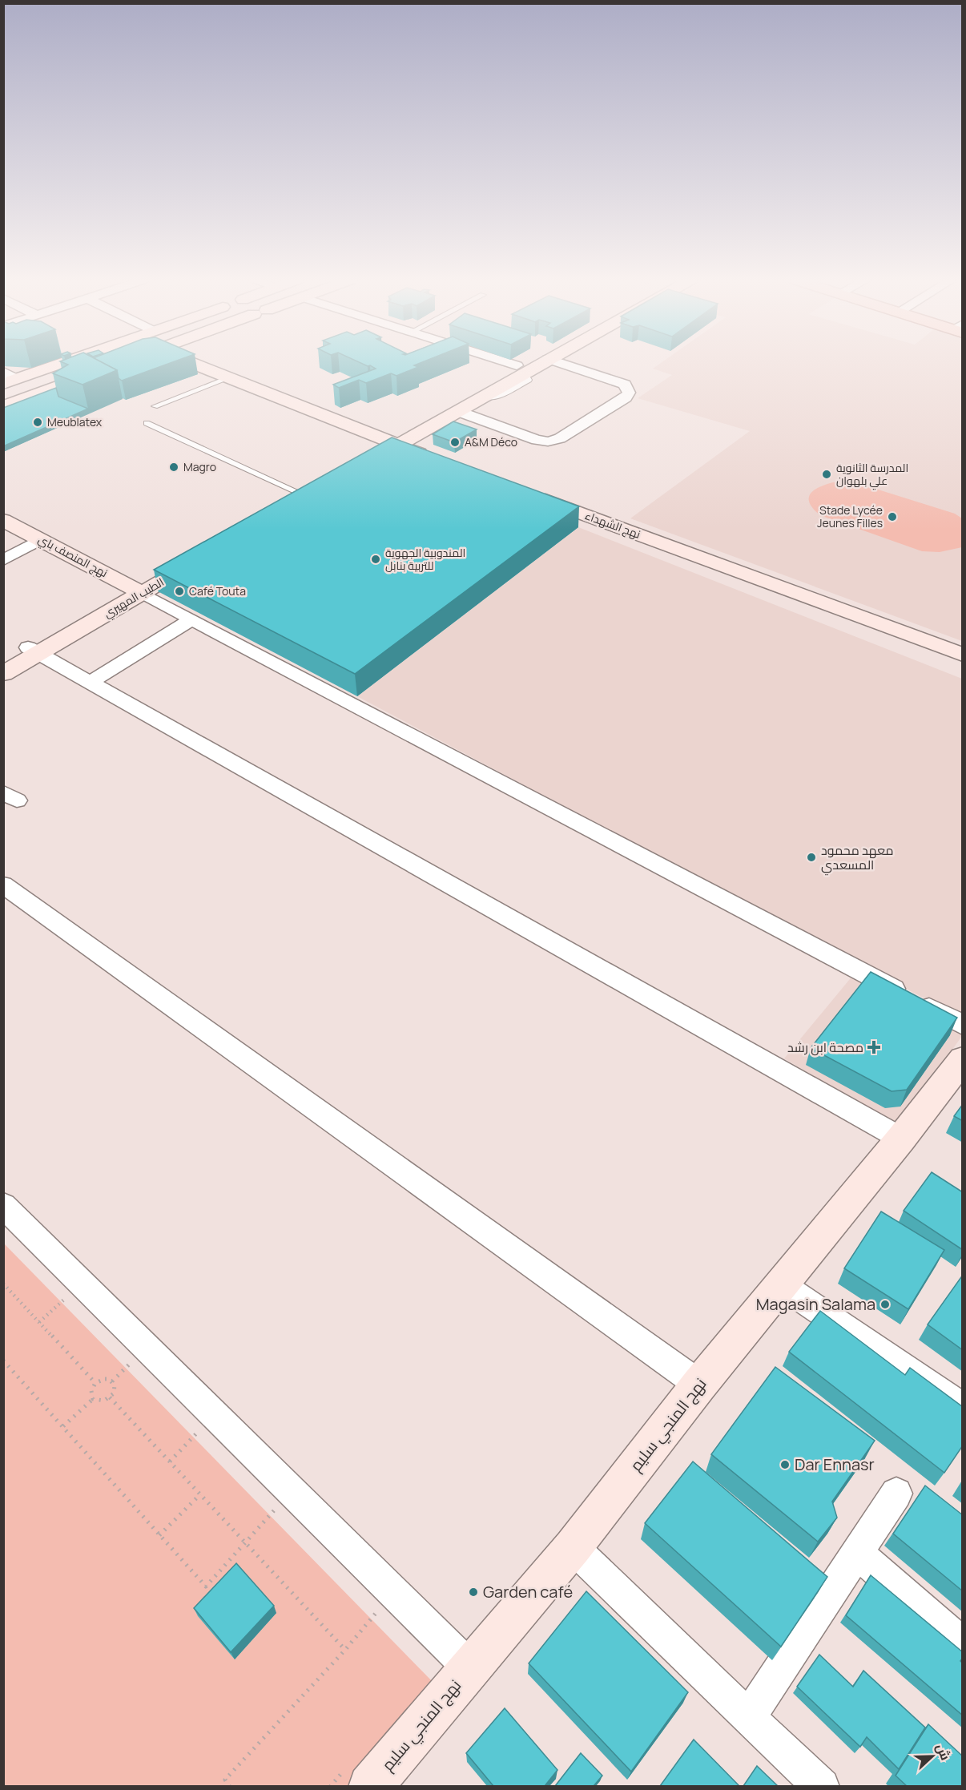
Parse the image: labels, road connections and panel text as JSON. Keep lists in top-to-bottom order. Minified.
{"streets":{"street":["نهج الشهداء","نهج المنصف باي","الطيب المهيري","نهج المنجي سليم"]},"crossings":[["نهج المنصف باي","الطيب المهيري"]],"places":{"other":["Meublatex","A&M Déco","Magro","المدرسة الثانوية علي بلهوان","Stade Lycée Jeunes Filles","المندوبية الجهوية للتربية بنابل","Café Touta","معهد محمود المسعدي","Magasin Salama","Dar Ennasr","Garden café"],"health":["مصحة ابن رشد"]},"north":"right"}
